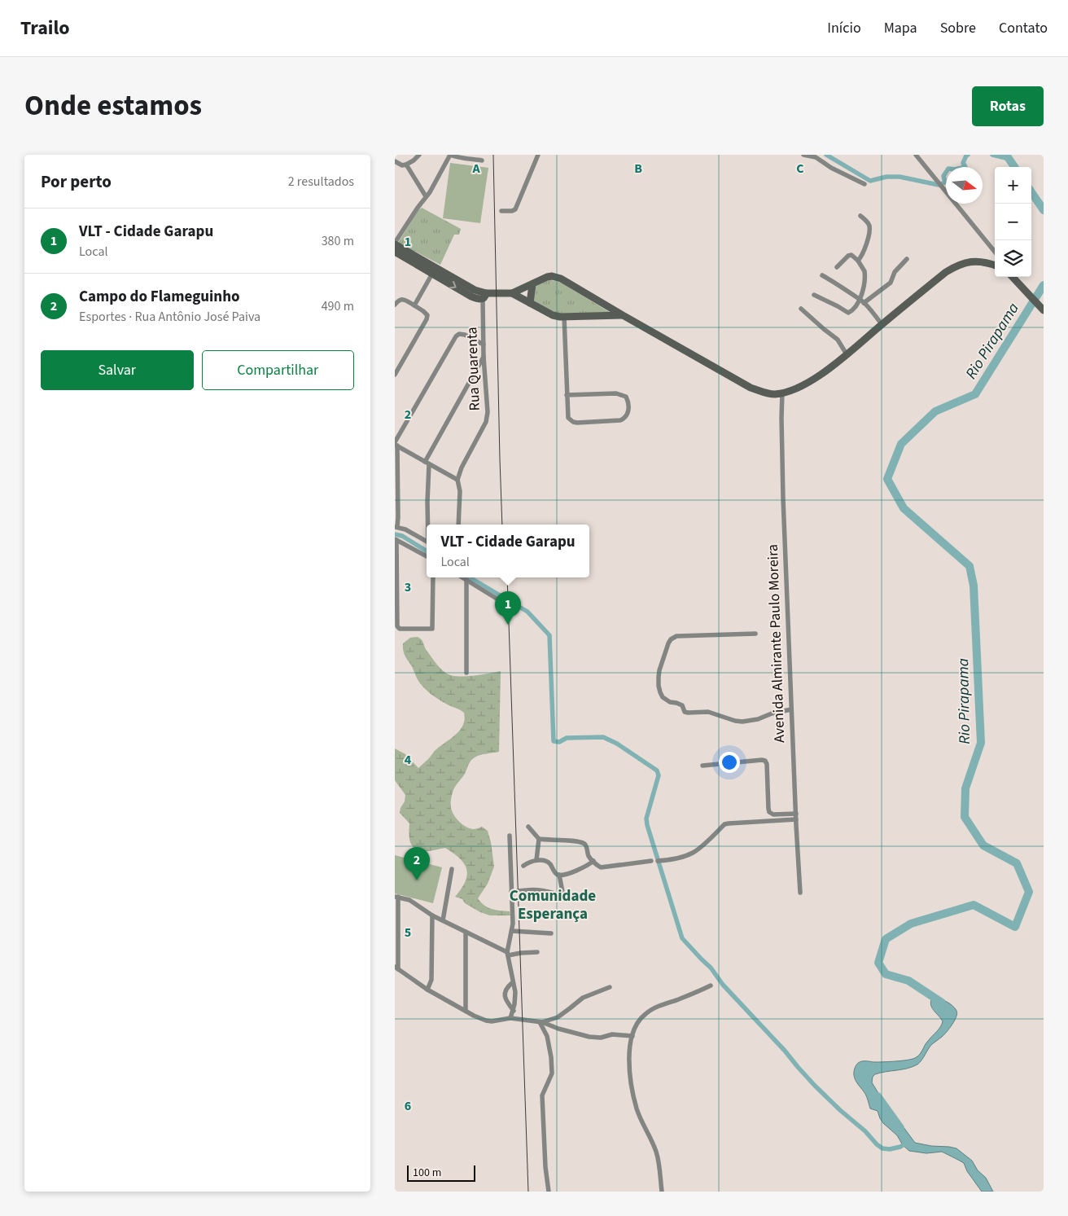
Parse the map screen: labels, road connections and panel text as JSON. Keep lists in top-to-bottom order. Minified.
{"streets":{"street":["Rua Quarenta","Avenida Almirante Paulo Moreira"]},"districts":["Comunidade Esperança"],"water":["Rio Pirapama"],"scale_bar":"100 m","north":"right","page":{"header":"Trailo","nav":["Início","Mapa","Sobre","Contato"],"title":"Onde estamos","buttons":["Rotas",["Salvar","Compartilhar"]],"heading":["Por perto","2 resultados"],"map_buttons":["+","−"],"list":[{"mark":"1","name":"VLT - Cidade Garapu","note":"Local","value":"380 m"},{"mark":"2","name":"Campo do Flameguinho","note":"Esportes · Rua Antônio José Paiva","value":"490 m"}],"popup":["VLT - Cidade Garapu","Local"],"pins":["1","2"],"scale":"100 m"},"grid":{"columns":["A","B","C"],"rows":["1","2","3","4","5","6"]}}
